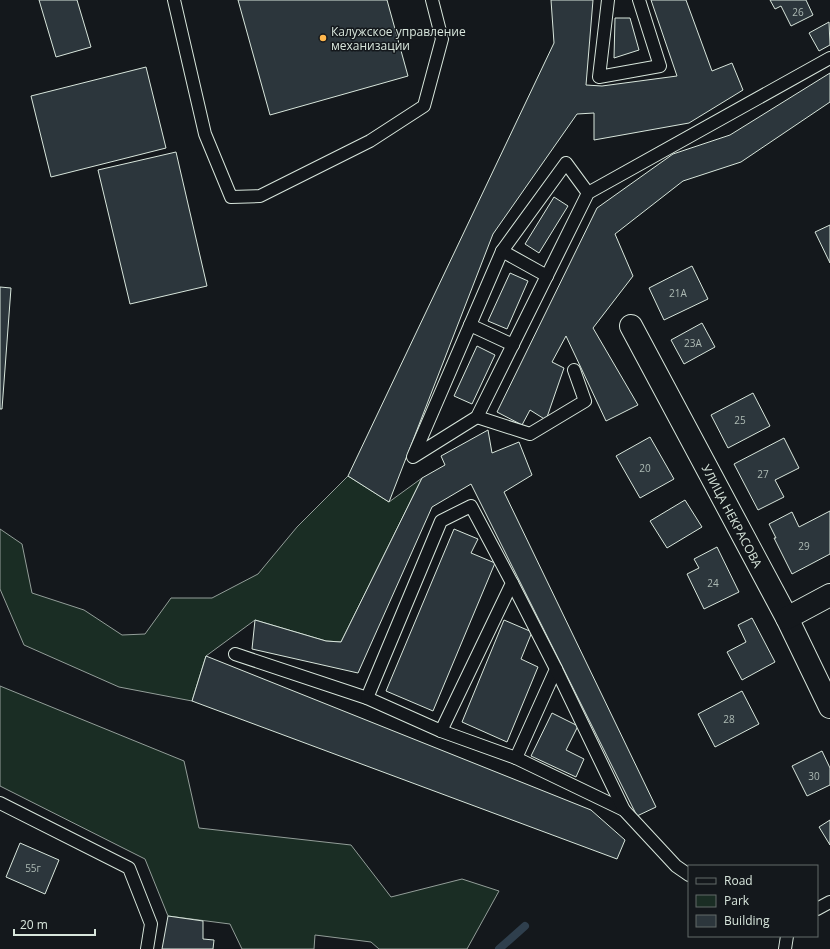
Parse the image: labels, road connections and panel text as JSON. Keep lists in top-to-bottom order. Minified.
{"streets":{"street":["УЛИЦА НЕКРАСОВА"]},"places":["Калужское управление механизации"],"house_numbers":["26","21А","23А","25","20","27","29","24","28","30","55г"],"legend":["Road","Park","Building"],"scale_bar":"20 m"}
